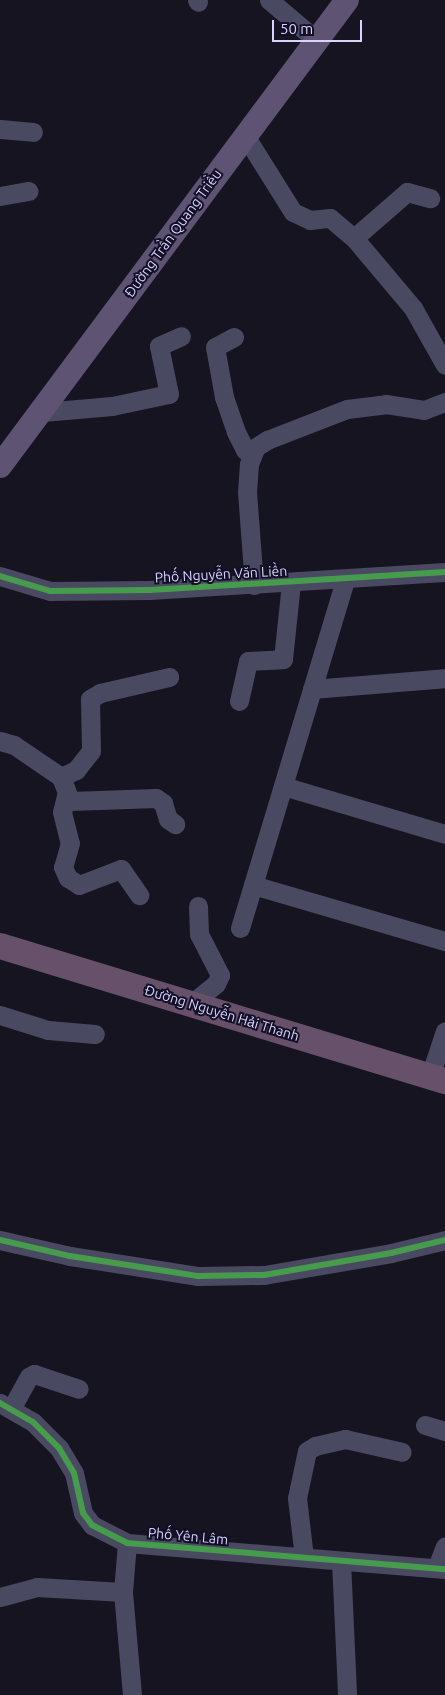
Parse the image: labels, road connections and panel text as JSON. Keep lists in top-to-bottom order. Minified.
{"streets":{"highway":["Đường Nguyễn Hải Thanh"],"main road":["Đường Trần Quang Triều"],"street":["Phố Nguyễn Văn Liền","Phố Yên Lâm"]},"scale_bar":"50 m"}
